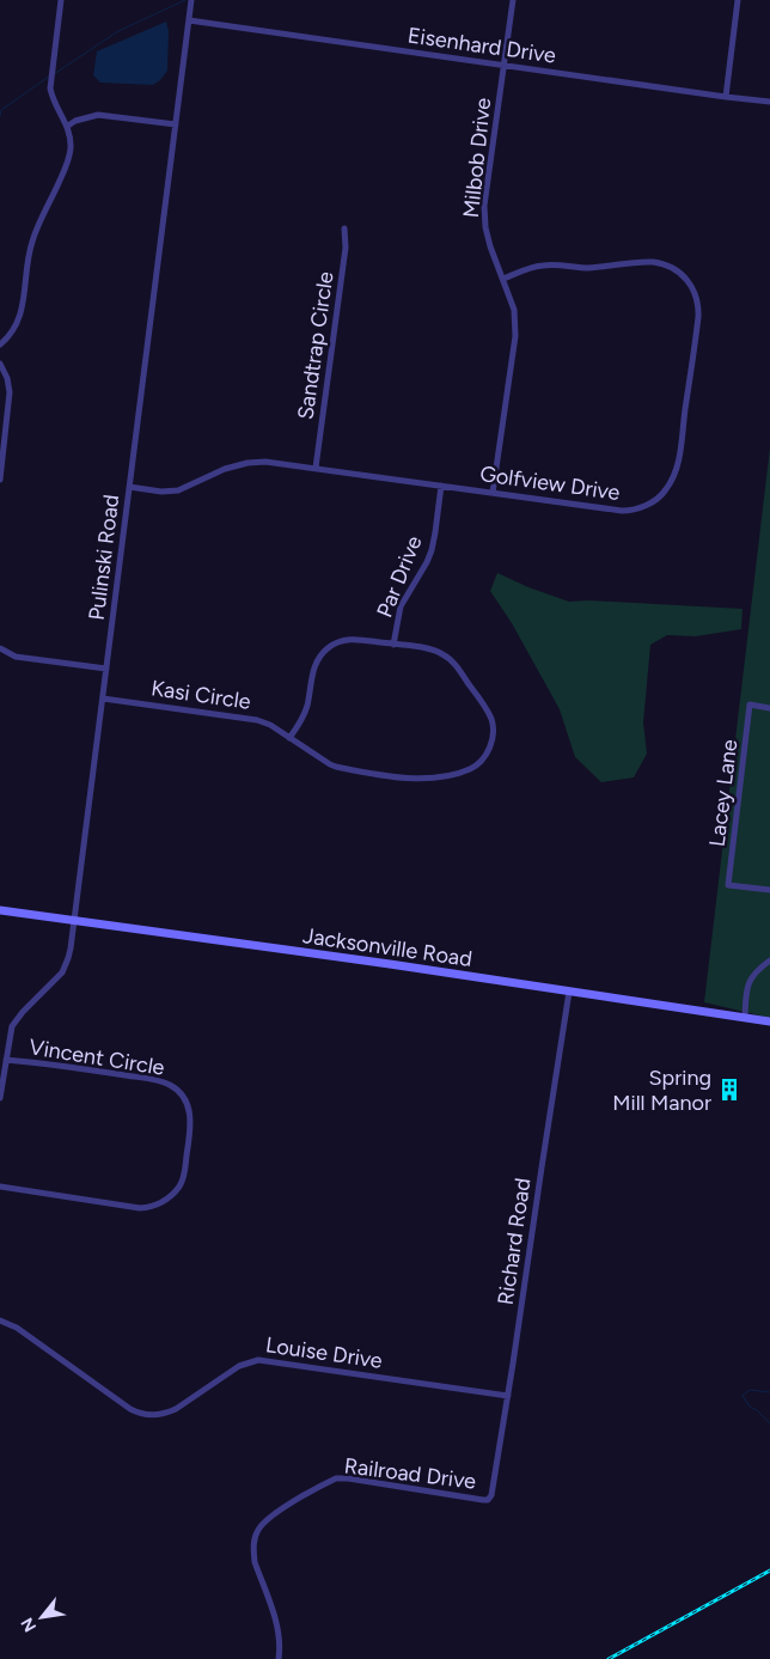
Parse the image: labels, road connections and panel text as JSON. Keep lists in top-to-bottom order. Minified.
{"streets":{"main road":["Jacksonville Road"],"street":["Eisenhard Drive","Milbob Drive","Sandtrap Circle","Golfview Drive","Pulinski Road","Par Drive","Kasi Circle","Lacey Lane","Vincent Circle","Richard Road","Louise Drive","Railroad Drive"]},"crossings":[["Eisenhard Drive","Milbob Drive"],["Eisenhard Drive","Pulinski Road"],["Milbob Drive","Golfview Drive"],["Sandtrap Circle","Golfview Drive"],["Golfview Drive","Pulinski Road"],["Golfview Drive","Par Drive"],["Pulinski Road","Kasi Circle"],["Pulinski Road","Jacksonville Road"],["Pulinski Road","Vincent Circle"],["Par Drive","Kasi Circle"],["Jacksonville Road","Richard Road"],["Richard Road","Louise Drive"],["Richard Road","Railroad Drive"]],"places":{"building":["Spring Mill Manor"]},"north":"bottom left"}
